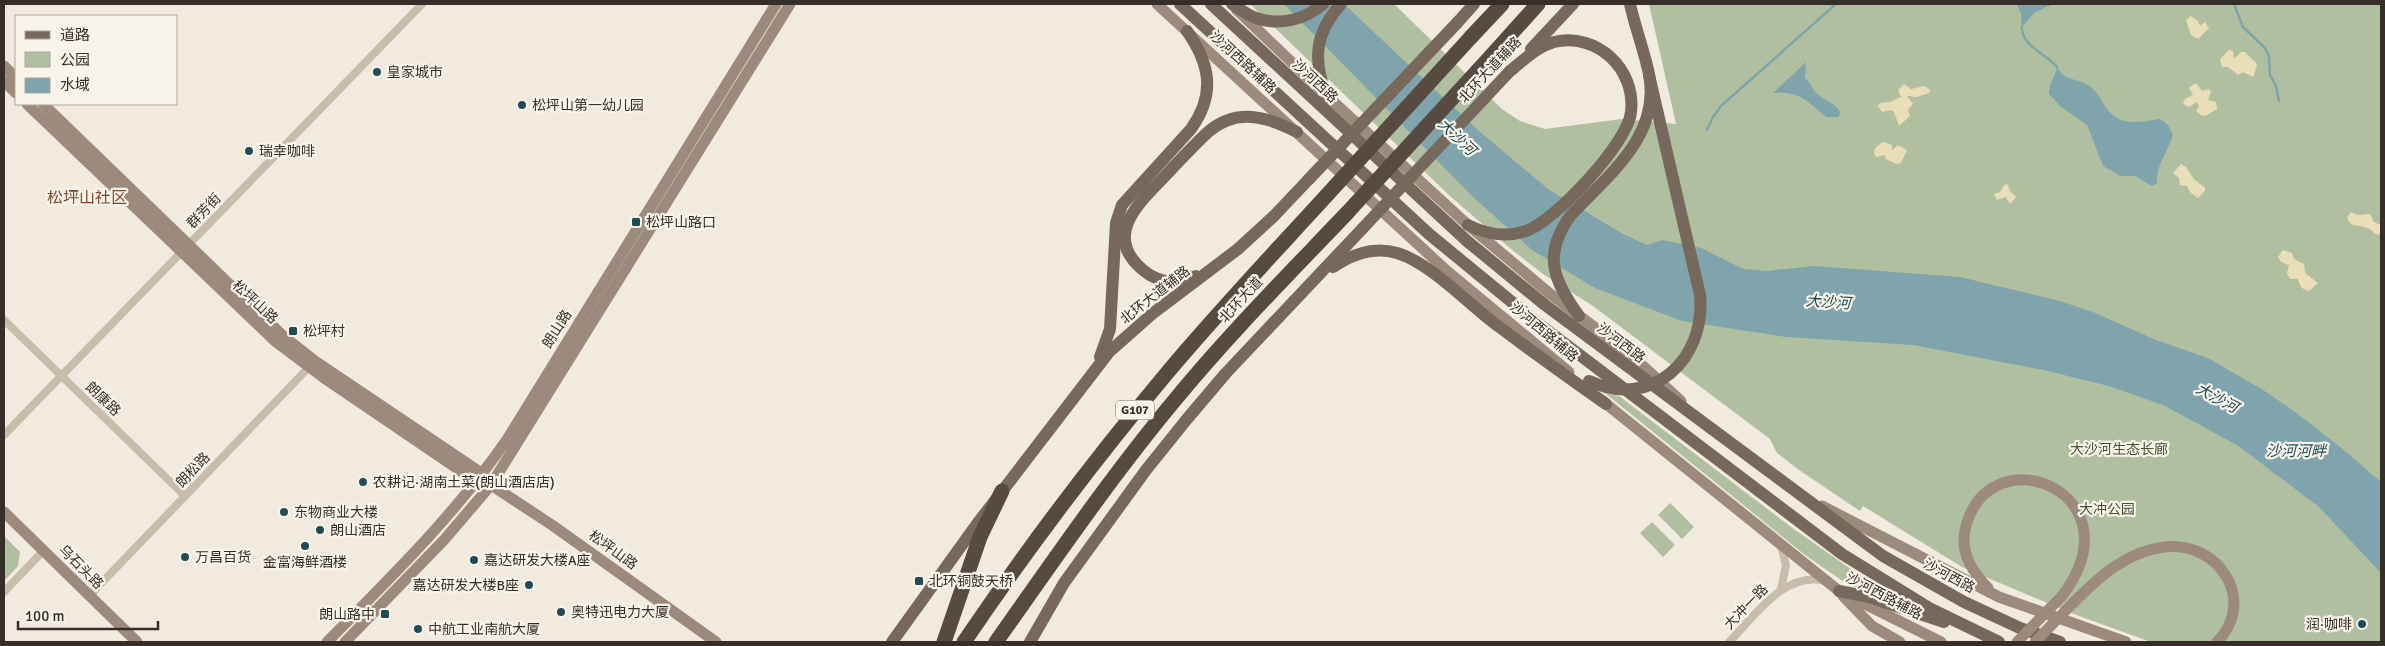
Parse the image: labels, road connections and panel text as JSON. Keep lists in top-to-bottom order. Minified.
{"streets":{"highway":["北环大道","G107"],"main road":["沙河西路辅路","北环大道辅路","沙河西路","松坪山路","朗山路","乌石头路"],"street":["群芳街","朗康路","朗松路","大冲一路"]},"crossings":[["沙河西路辅路","大冲一路"],["群芳街","松坪山路"],["群芳街","朗康路"],["松坪山路","朗山路"],["松坪山路","朗松路"],["朗康路","朗松路"],["朗松路","乌石头路"]],"districts":["松坪山社区"],"water":["大沙河","沙河河畔"],"parks":["大沙河生态长廊","大冲公园"],"places":{"other":["皇家城市","松坪山第一幼儿园","瑞幸咖啡","农耕记·湖南土菜(朗山酒店店)","东物商业大楼","朗山酒店","金富海鲜酒楼","万昌百货","嘉达研发大楼A座","嘉达研发大楼B座","奥特迅电力大厦","润·咖啡","中航工业南航大厦"],"transit":["松坪山路口","松坪村","北环铜鼓天桥","朗山路中"]},"legend":["道路","公园","水域"],"scale_bar":"100 m"}
